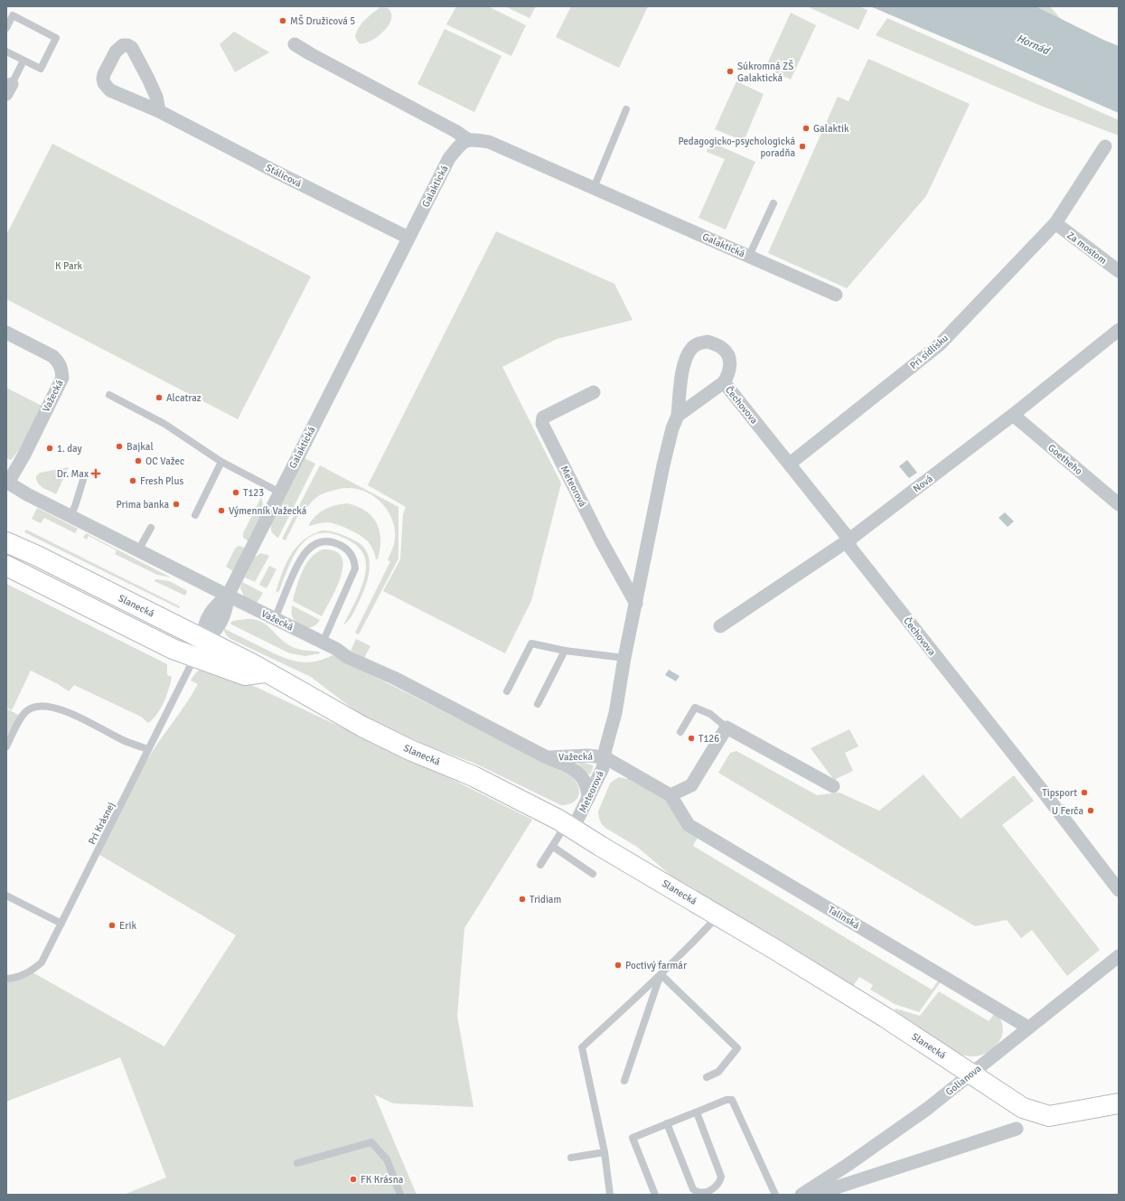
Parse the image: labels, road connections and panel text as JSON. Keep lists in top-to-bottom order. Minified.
{"streets":{"main road":["Slanecká"],"street":["Stálicová","Galaktická","Za mostom","Pri sídlisku","Važecká","Čechovova","Goetheho","Nová","Meteorová","Talinská","Golianova"],"lane":["Pri Krásnej"]},"crossings":[["Stálicová","Galaktická"],["Galaktická","Važecká"],["Galaktická","Slanecká"],["Galaktická","Pri Krásnej"],["Za mostom","Pri sídlisku"],["Pri sídlisku","Čechovova"],["Važecká","Meteorová"],["Važecká","Talinská"],["Čechovova","Nová"],["Čechovova","Meteorová"],["Goetheho","Nová"],["Meteorová","Slanecká"],["Meteorová","Talinská"],["Slanecká","Golianova"],["Talinská","Golianova"]],"water":["Hornád"],"parks":["K Park"],"places":{"other":["MŠ Družicová 5","Súkromná ZŠ Galaktická","Galaktik","Pedagogicko-psychologická poradňa","Alcatraz","Bajkal","1. day","OC Važec","Fresh Plus","T123","Prima banka","Výmenník Važecká","T126","Tipsport","U Ferča","Tridiam","Erik","Poctivý farmár","FK Krásna"],"health":["Dr. Max"]}}
